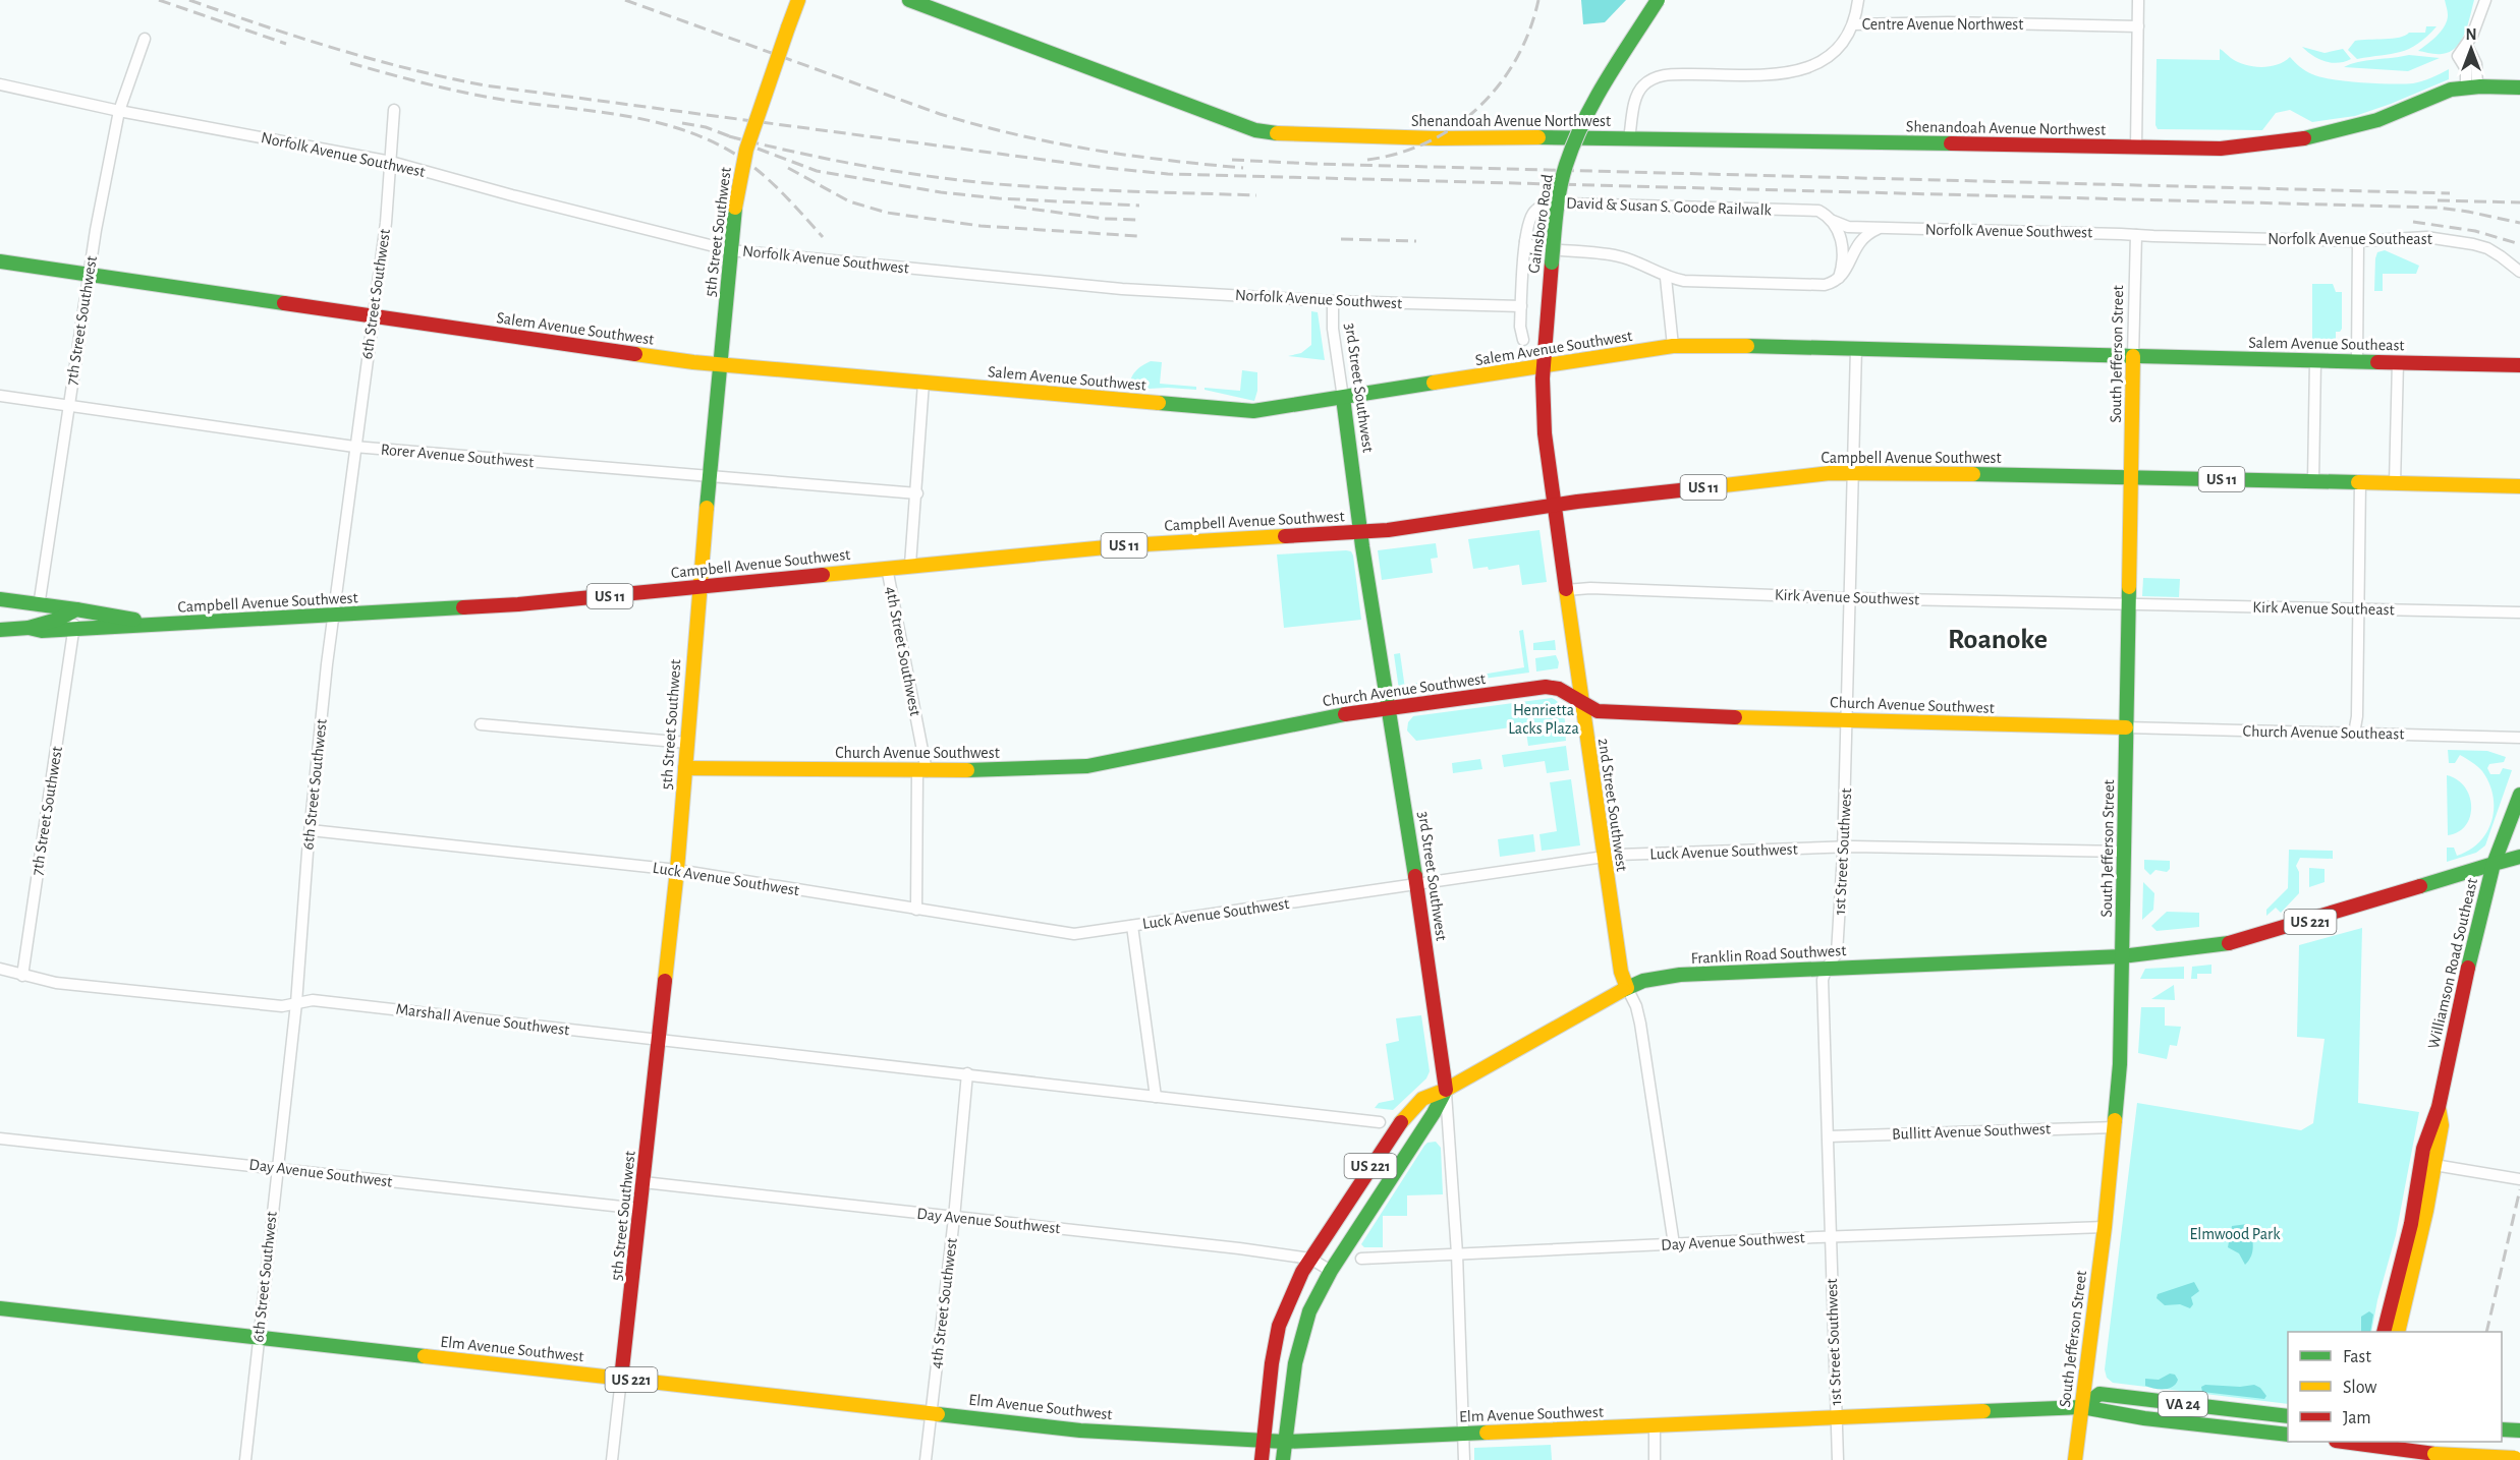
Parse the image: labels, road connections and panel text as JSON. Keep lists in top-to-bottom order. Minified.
{"streets":{"main road":["Shenandoah Avenue Northwest","Gainsboro Road","5th Street Southwest","Salem Avenue Southwest","Salem Avenue Southeast","South Jefferson Street","3rd Street Southwest","Campbell Avenue Southwest","US 11","Church Avenue Southwest","2nd Street Southwest","US 221","Franklin Road Southwest","Williamson Road Southeast","Elm Avenue Southwest","VA 24"],"street":["Centre Avenue Northwest","Norfolk Avenue Southwest","David & Susan S. Goode Railwalk","Norfolk Avenue Southeast","6th Street Southwest","7th Street Southwest","Rorer Avenue Southwest","Kirk Avenue Southwest","Kirk Avenue Southeast","4th Street Southwest","Church Avenue Southeast","Luck Avenue Southwest","1st Street Southwest","Marshall Avenue Southwest","Bullitt Avenue Southwest","Day Avenue Southwest"]},"crossings":[["Centre Avenue Northwest","Shenandoah Avenue Northwest"],["Norfolk Avenue Southwest","David & Susan S. Goode Railwalk"],["Norfolk Avenue Southwest","5th Street Southwest"],["Norfolk Avenue Southwest","Norfolk Avenue Southeast"],["Norfolk Avenue Southwest","6th Street Southwest"],["Norfolk Avenue Southwest","7th Street Southwest"],["Norfolk Avenue Southwest","South Jefferson Street"],["Norfolk Avenue Southwest","3rd Street Southwest"],["Gainsboro Road","Salem Avenue Southwest"],["Gainsboro Road","2nd Street Southwest"],["5th Street Southwest","Salem Avenue Southwest"],["5th Street Southwest","Rorer Avenue Southwest"],["5th Street Southwest","Campbell Avenue Southwest"],["5th Street Southwest","Church Avenue Southwest"],["5th Street Southwest","Luck Avenue Southwest"],["5th Street Southwest","Marshall Avenue Southwest"],["5th Street Southwest","Day Avenue Southwest"],["5th Street Southwest","Elm Avenue Southwest"],["Norfolk Avenue Southeast","South Jefferson Street"],["6th Street Southwest","Salem Avenue Southwest"],["6th Street Southwest","Rorer Avenue Southwest"],["6th Street Southwest","Campbell Avenue Southwest"],["6th Street Southwest","Luck Avenue Southwest"],["6th Street Southwest","Marshall Avenue Southwest"],["6th Street Southwest","Day Avenue Southwest"],["6th Street Southwest","Elm Avenue Southwest"],["7th Street Southwest","Salem Avenue Southwest"],["7th Street Southwest","Rorer Avenue Southwest"],["7th Street Southwest","Campbell Avenue Southwest"],["7th Street Southwest","Marshall Avenue Southwest"],["Salem Avenue Southwest","Salem Avenue Southeast"],["Salem Avenue Southwest","South Jefferson Street"],["Salem Avenue Southwest","3rd Street Southwest"],["Salem Avenue Southwest","4th Street Southwest"],["Salem Avenue Southwest","2nd Street Southwest"],["Salem Avenue Southwest","1st Street Southwest"],["Salem Avenue Southeast","South Jefferson Street"],["South Jefferson Street","Campbell Avenue Southwest"],["South Jefferson Street","US 11"],["South Jefferson Street","Kirk Avenue Southwest"],["South Jefferson Street","Kirk Avenue Southeast"],["South Jefferson Street","Church Avenue Southwest"],["South Jefferson Street","Church Avenue Southeast"],["South Jefferson Street","Luck Avenue Southwest"],["South Jefferson Street","US 221"],["South Jefferson Street","Franklin Road Southwest"],["South Jefferson Street","Bullitt Avenue Southwest"],["South Jefferson Street","Day Avenue Southwest"],["South Jefferson Street","Elm Avenue Southwest"],["South Jefferson Street","VA 24"],["3rd Street Southwest","Campbell Avenue Southwest"],["3rd Street Southwest","Church Avenue Southwest"],["3rd Street Southwest","Luck Avenue Southwest"],["3rd Street Southwest","US 221"],["3rd Street Southwest","Franklin Road Southwest"],["3rd Street Southwest","Day Avenue Southwest"],["3rd Street Southwest","Elm Avenue Southwest"],["Rorer Avenue Southwest","4th Street Southwest"],["Campbell Avenue Southwest","US 11"],["Campbell Avenue Southwest","4th Street Southwest"],["Campbell Avenue Southwest","2nd Street Southwest"],["Campbell Avenue Southwest","1st Street Southwest"],["Kirk Avenue Southwest","Kirk Avenue Southeast"],["Kirk Avenue Southwest","2nd Street Southwest"],["Kirk Avenue Southwest","1st Street Southwest"],["4th Street Southwest","Church Avenue Southwest"],["4th Street Southwest","Luck Avenue Southwest"],["4th Street Southwest","Marshall Avenue Southwest"],["4th Street Southwest","Day Avenue Southwest"],["4th Street Southwest","Elm Avenue Southwest"],["Church Avenue Southwest","Church Avenue Southeast"],["Church Avenue Southwest","2nd Street Southwest"],["Church Avenue Southwest","1st Street Southwest"],["2nd Street Southwest","Luck Avenue Southwest"],["2nd Street Southwest","Franklin Road Southwest"],["2nd Street Southwest","Day Avenue Southwest"],["Luck Avenue Southwest","1st Street Southwest"],["1st Street Southwest","Franklin Road Southwest"],["1st Street Southwest","Bullitt Avenue Southwest"],["1st Street Southwest","Day Avenue Southwest"],["1st Street Southwest","Elm Avenue Southwest"],["US 221","Franklin Road Southwest"],["US 221","Williamson Road Southeast"],["US 221","Day Avenue Southwest"],["US 221","Elm Avenue Southwest"],["Franklin Road Southwest","Day Avenue Southwest"],["Franklin Road Southwest","Elm Avenue Southwest"],["Elm Avenue Southwest","VA 24"]],"districts":["Roanoke"],"parks":["Henrietta Lacks Plaza","Elmwood Park"],"legend":["Fast","Slow","Jam"],"north":"top"}
